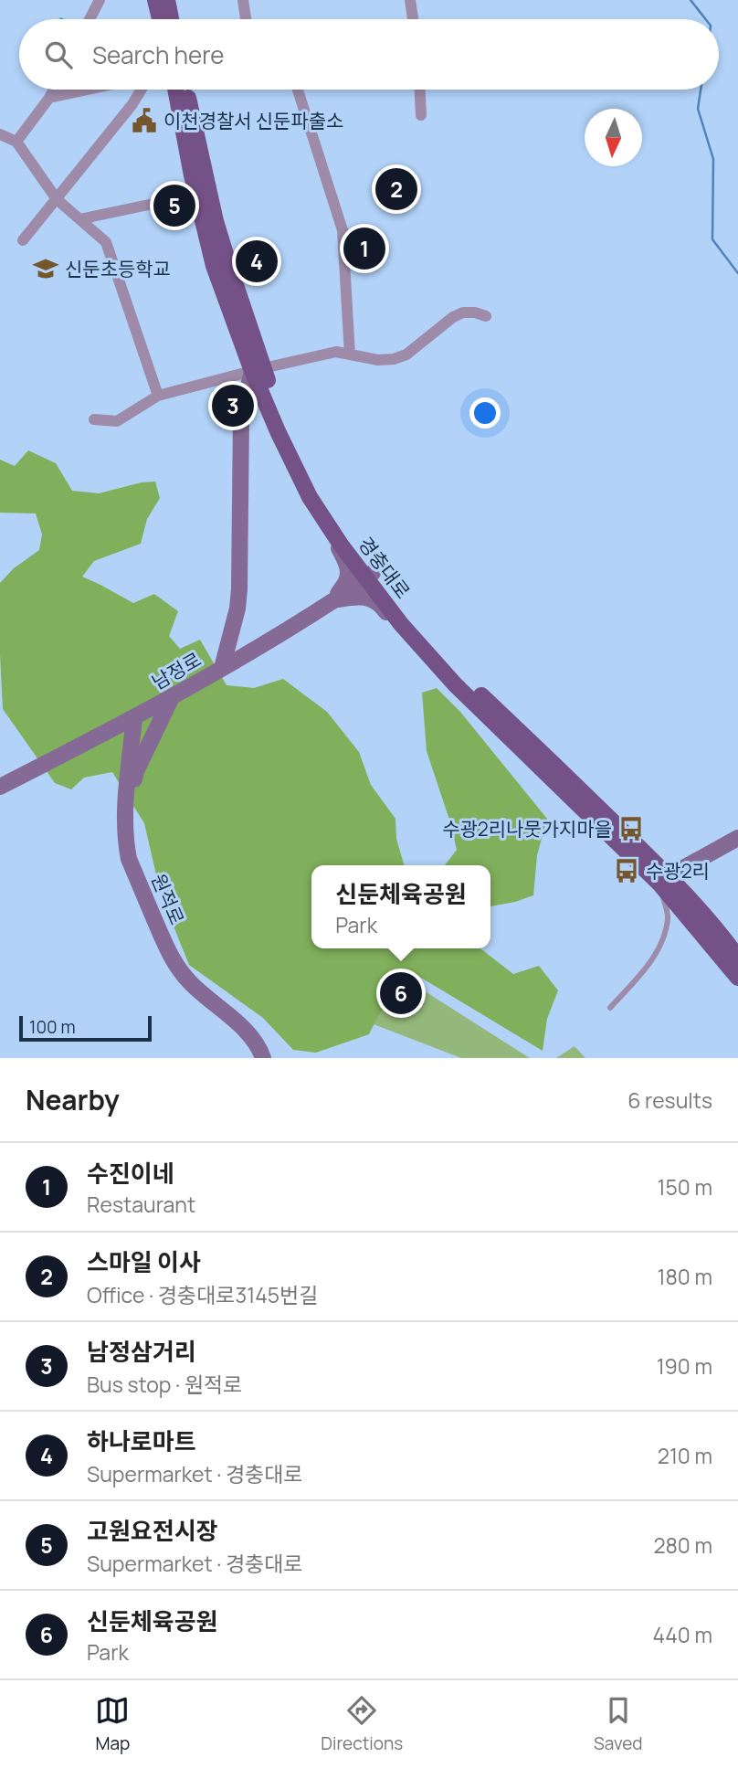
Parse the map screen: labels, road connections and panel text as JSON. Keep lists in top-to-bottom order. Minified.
{"streets":{"main road":["경충대로"],"street":["남정로","원적로"]},"crossings":[["경충대로","남정로"],["남정로","원적로"]],"places":{"public building":["이천경찰서 신둔파출소"],"school or university":["신둔초등학교"],"bus stop":["수광2리나뭇가지마을","수광2리"]},"scale_bar":"100 m","north":"bottom","page":{"search":"Search here","pins":["2","5","1","4","3","6"],"popup":["신둔체육공원","Park"],"scale":"100 m","heading":["Nearby","6 results"],"list":[{"mark":"1","name":"수진이네","note":"Restaurant","value":"150 m"},{"mark":"2","name":"스마일 이사","note":"Office · 경충대로3145번길","value":"180 m"},{"mark":"3","name":"남정삼거리","note":"Bus stop · 원적로","value":"190 m"},{"mark":"4","name":"하나로마트","note":"Supermarket · 경충대로","value":"210 m"},{"mark":"5","name":"고원요전시장","note":"Supermarket · 경충대로","value":"280 m"},{"mark":"6","name":"신둔체육공원","note":"Park","value":"440 m"}],"nav":["Map","Directions","Saved"]}}
